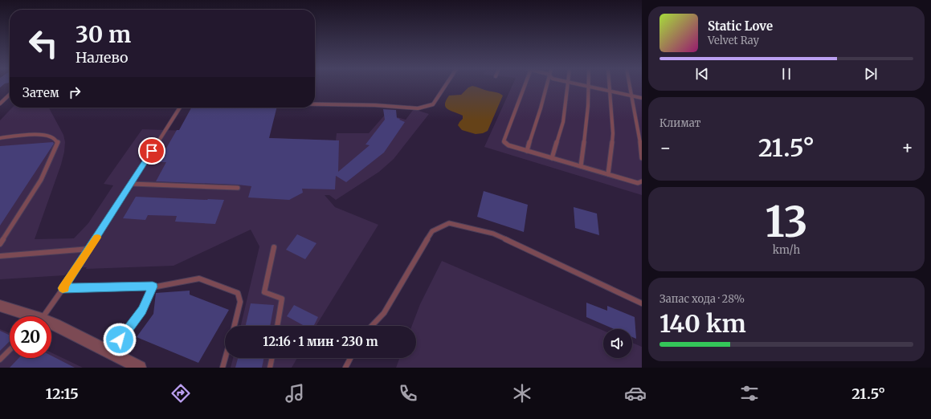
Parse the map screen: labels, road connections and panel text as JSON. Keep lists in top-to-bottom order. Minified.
{"page":{"turn":["30 m","Налево"],"song":["Static Love","Velvet Ray"],"then":"Затем","tile":["Климат",["13","km/h"],["Запас хода · 28%","140 km"]],"heat":["−","21.5°","+"],"limit":"20","trip":"12:16 · 1 мин · 230 m","tabs":["12:15","21.5°"]}}
